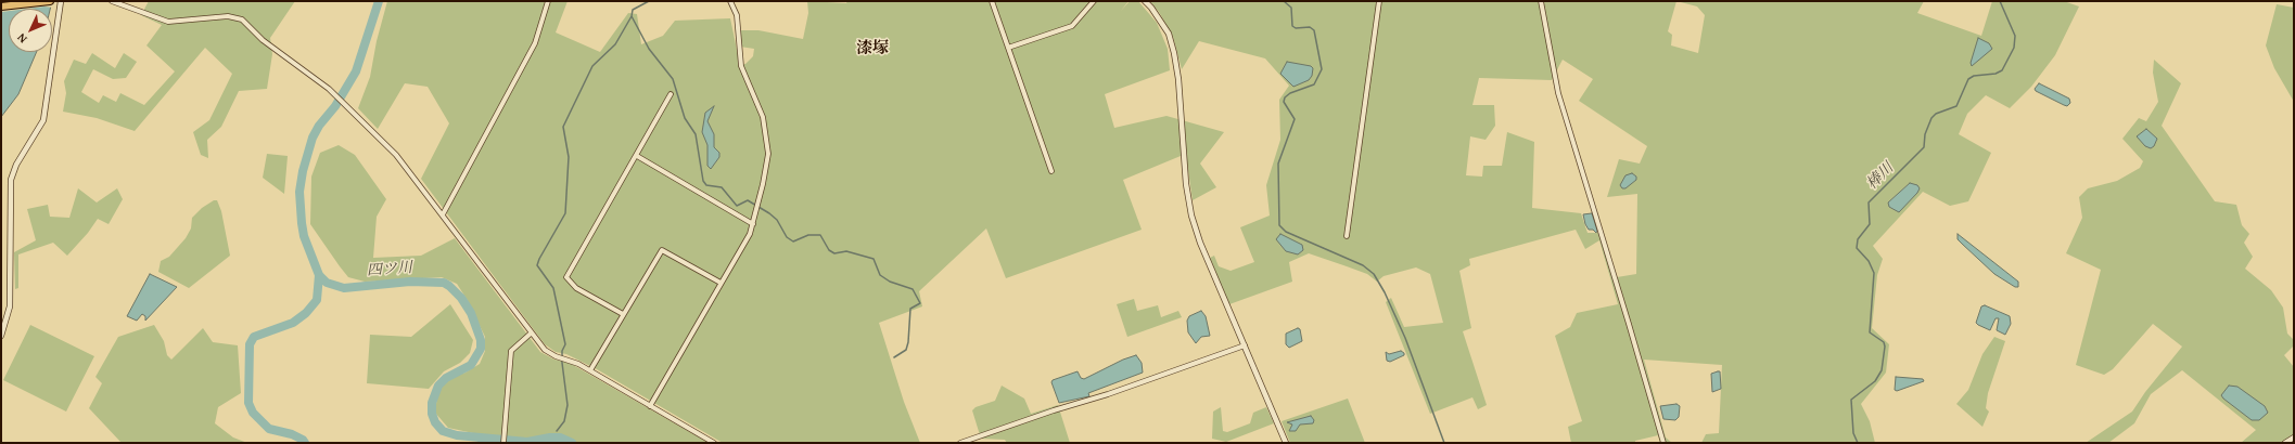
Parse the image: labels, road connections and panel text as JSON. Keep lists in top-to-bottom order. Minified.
{"districts":["漆塚"],"water":["棒川","四ツ川"],"north":"bottom left"}
